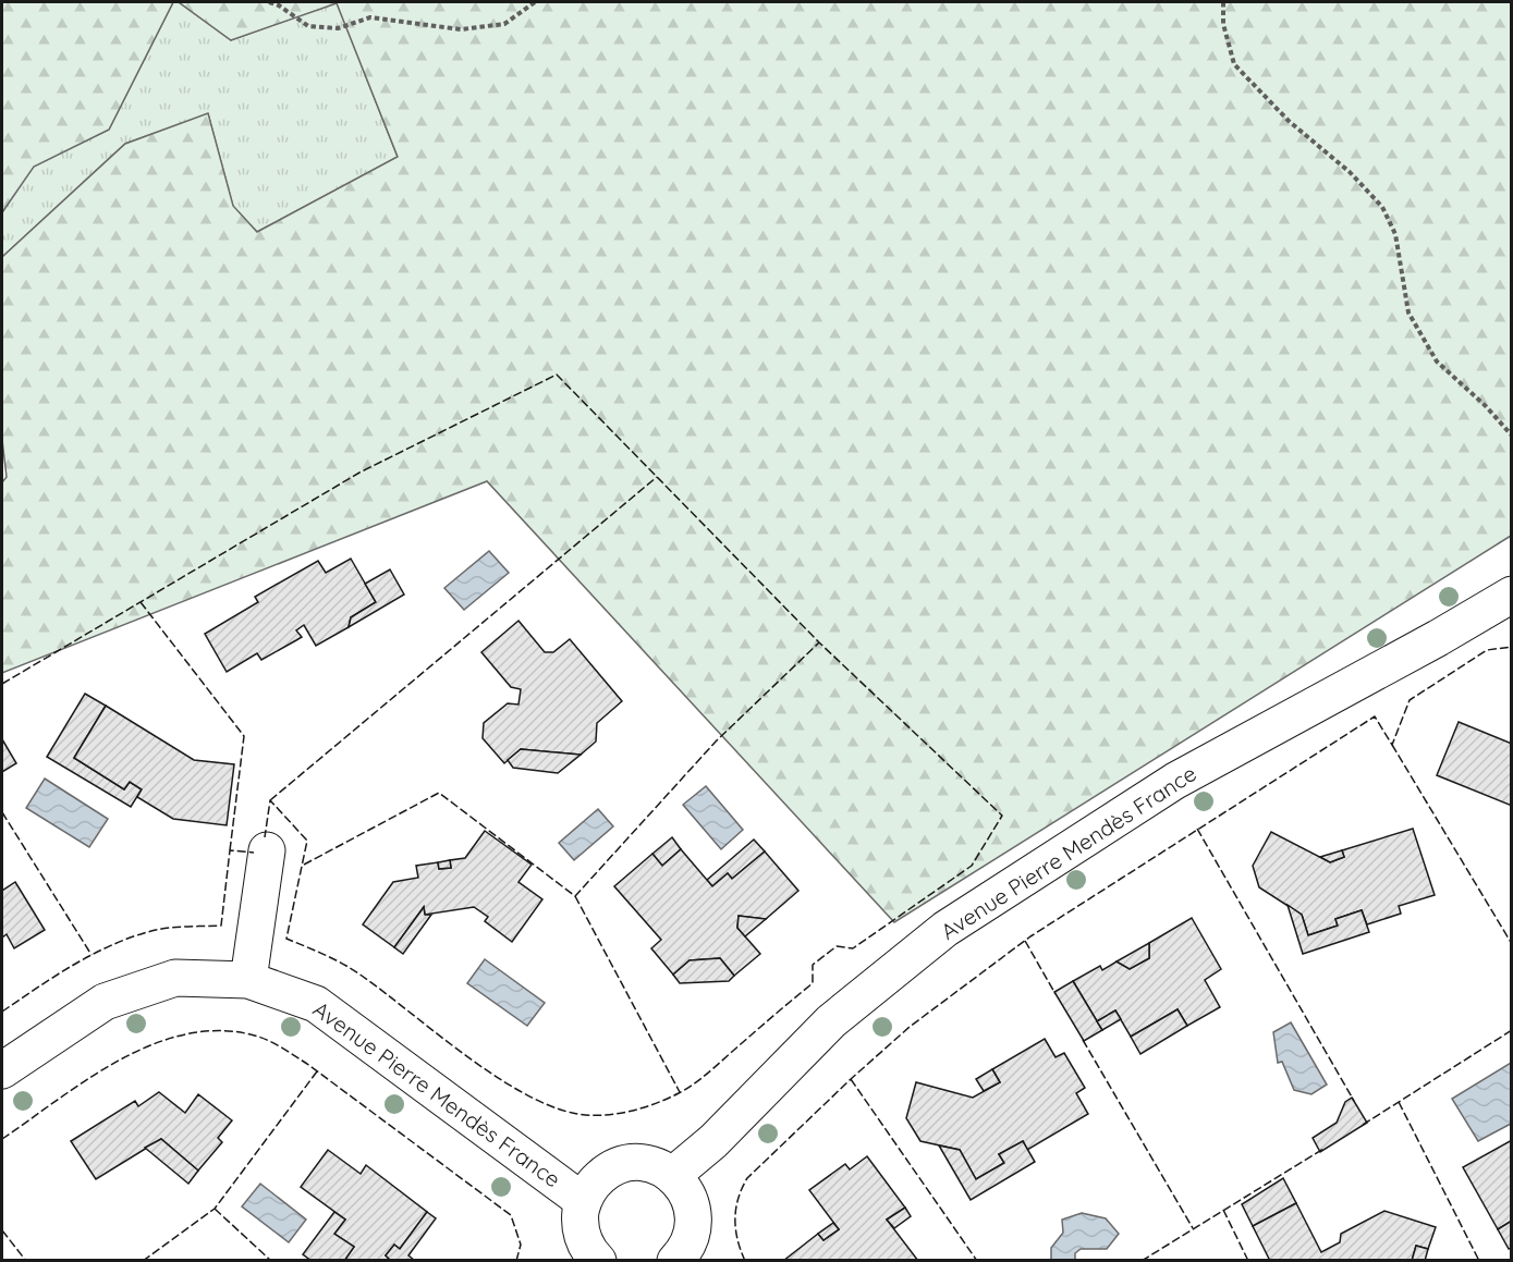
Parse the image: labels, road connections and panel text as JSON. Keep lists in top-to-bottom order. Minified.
{"streets":{"street":["Avenue Pierre Mendès France"]}}
